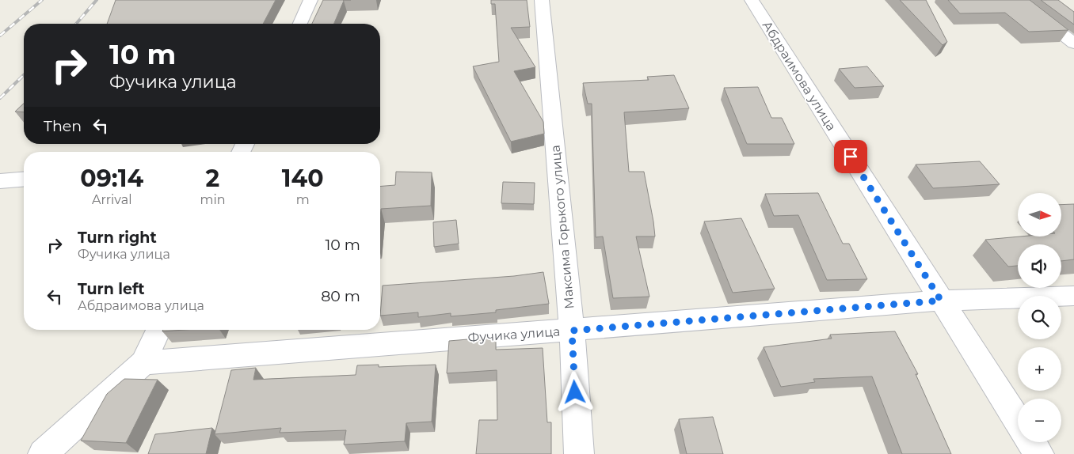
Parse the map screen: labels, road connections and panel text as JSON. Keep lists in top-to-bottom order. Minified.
{"streets":{"street":["Абдраимова улица","Максима Горького улица","Фучика улица"]},"crossings":[["Абдраимова улица","Фучика улица"],["Максима Горького улица","Фучика улица"]],"north":"right","page":{"turn":["10 m","Фучика улица"],"then":"Then","eta":["09:14","Arrival","2","min","140","m"],"map_buttons":["+","−"],"list":[{"name":"Turn right","note":"Фучика улица","value":"10 m"},{"name":"Turn left","note":"Абдраимова улица","value":"80 m"}]}}
